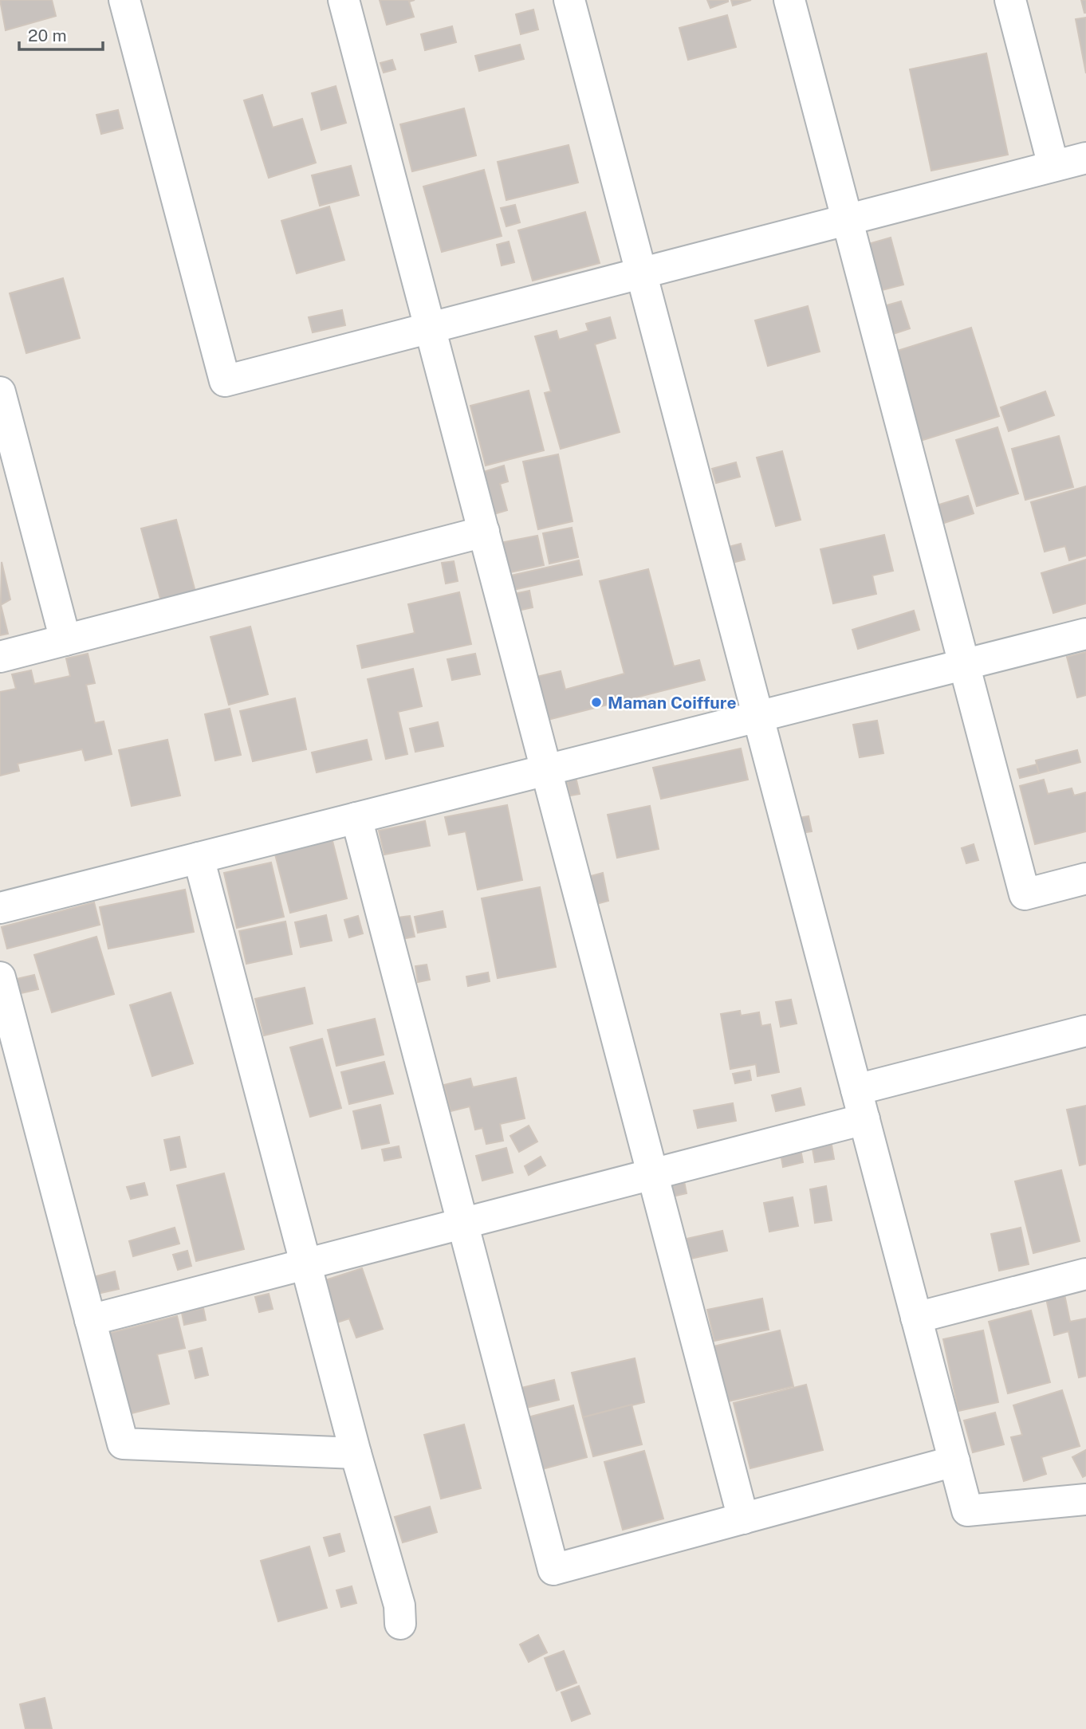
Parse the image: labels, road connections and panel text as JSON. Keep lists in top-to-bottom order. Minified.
{"places":["Maman Coiffure"],"scale_bar":"20 m"}
